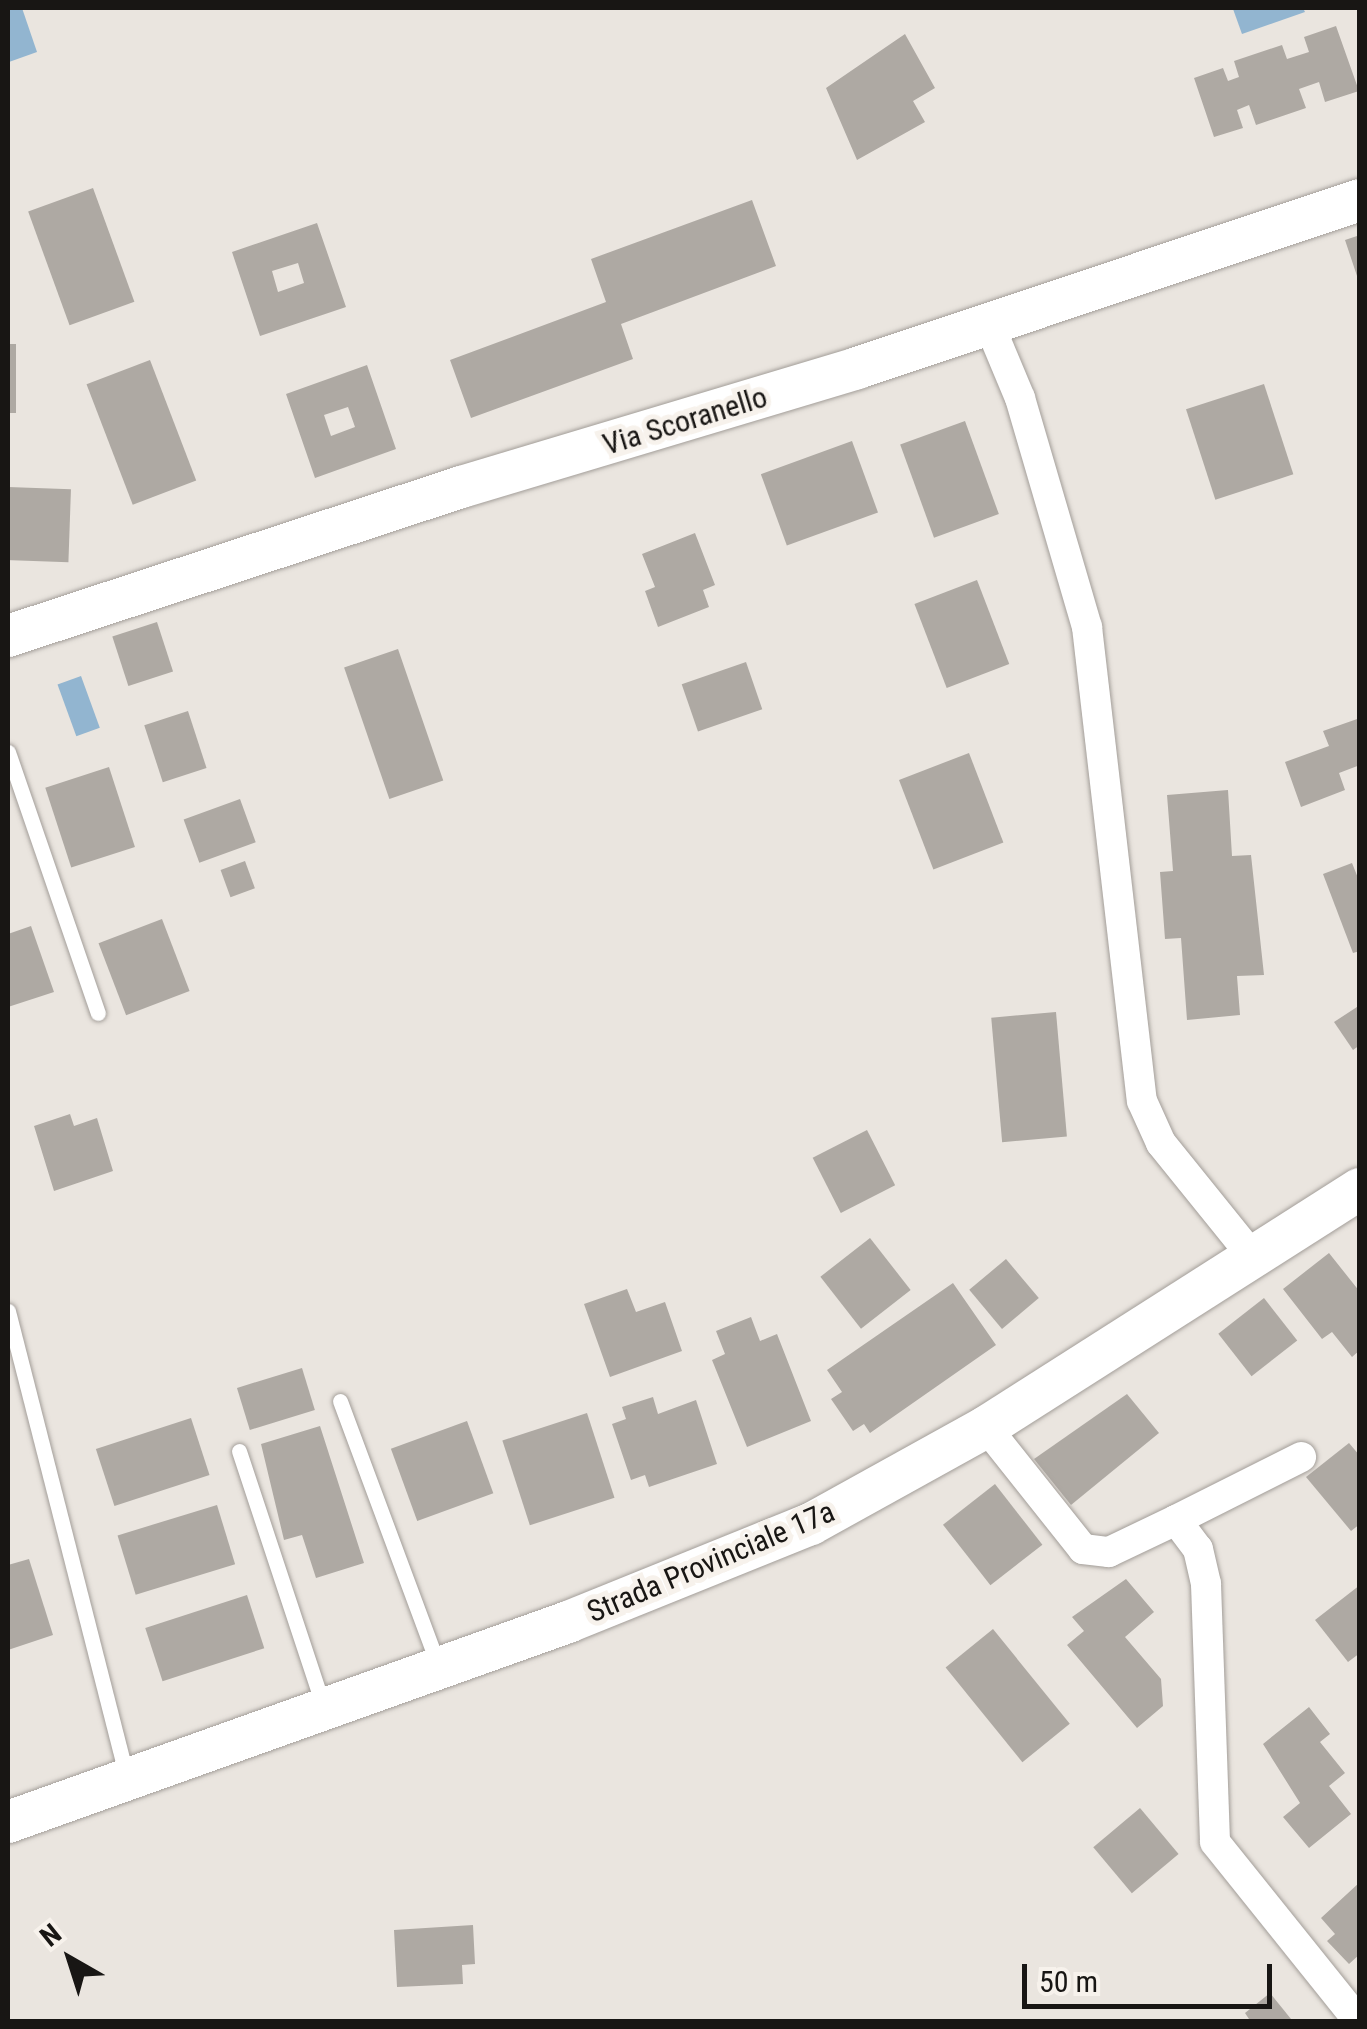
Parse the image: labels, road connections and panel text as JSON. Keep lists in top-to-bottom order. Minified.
{"streets":{"main road":["Via Scoranello","Strada Provinciale 17a"]},"scale_bar":"50 m","north":"top left"}
